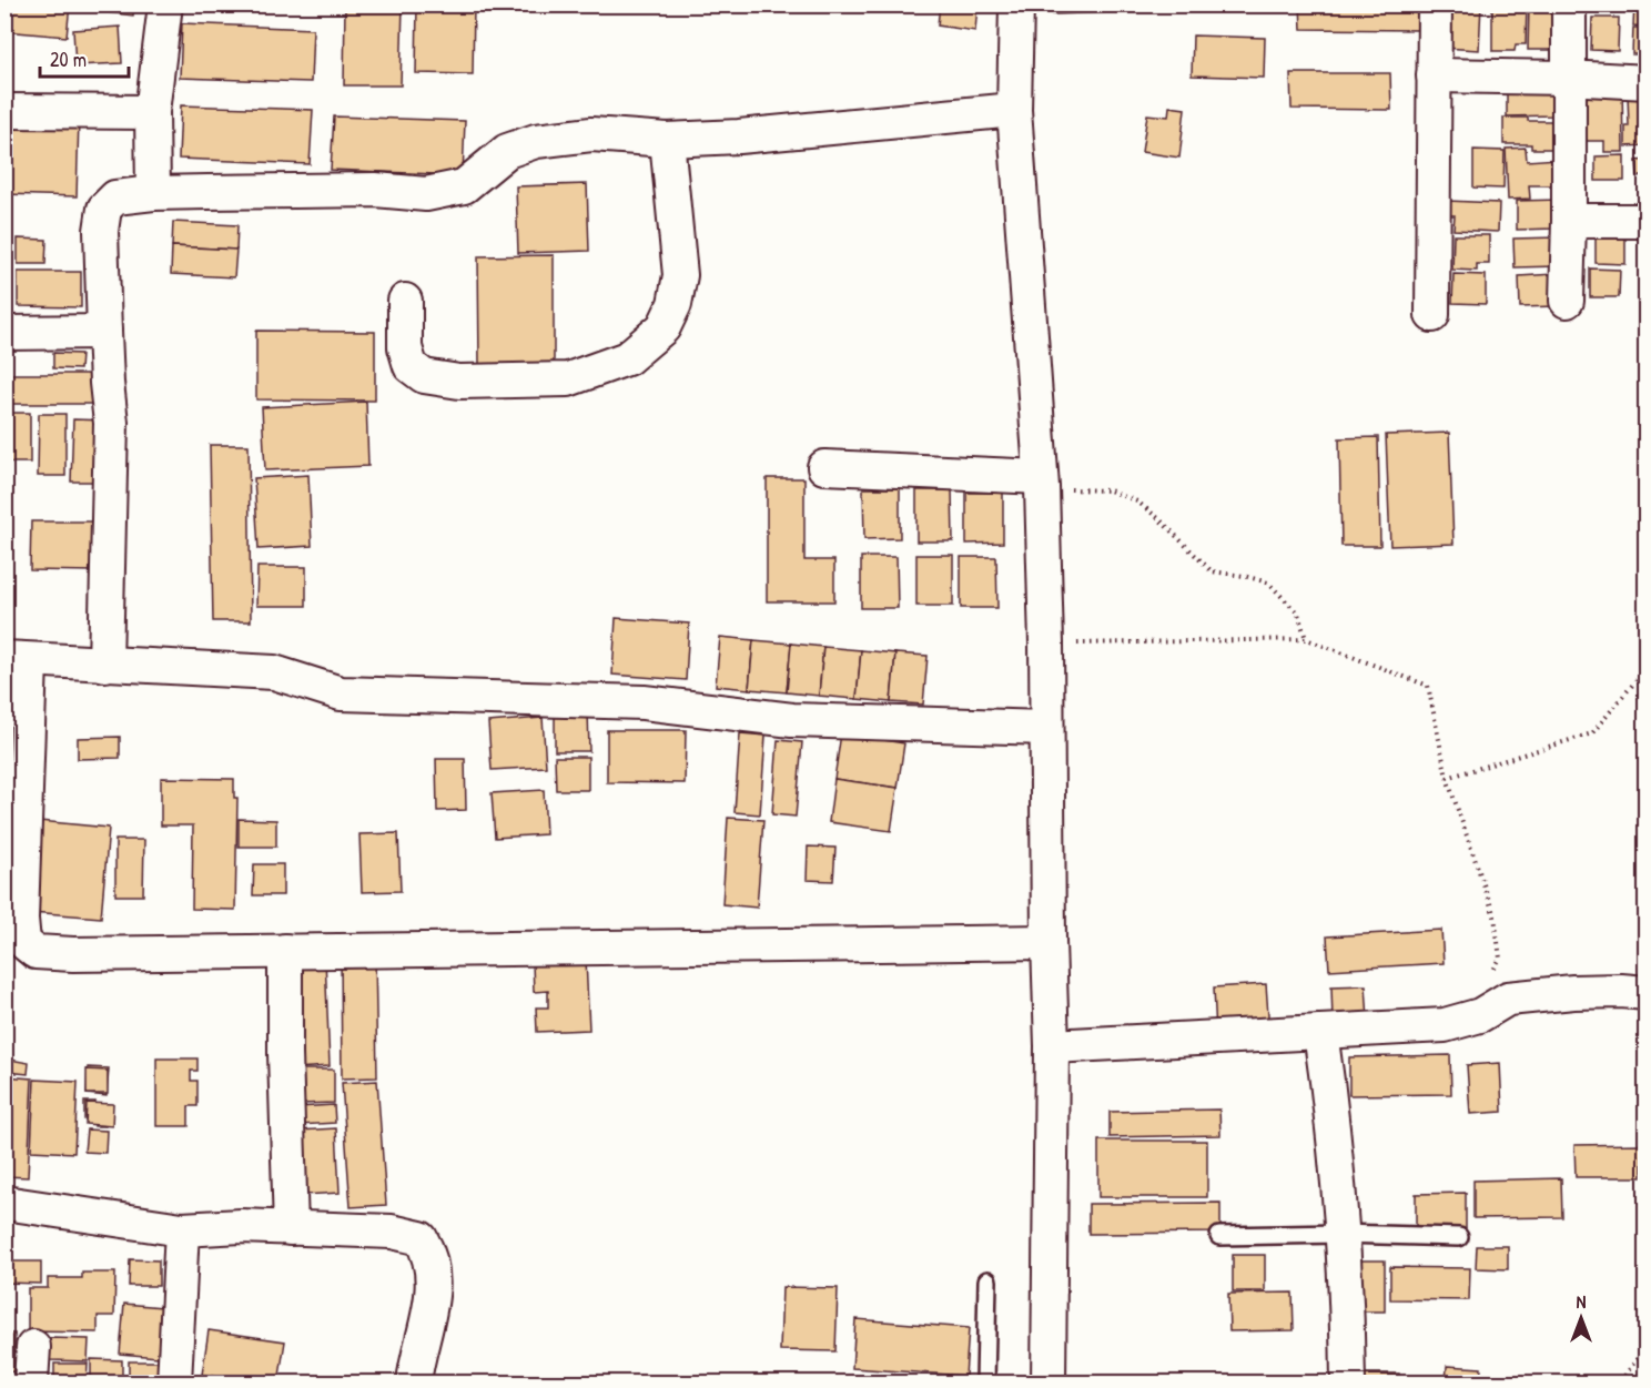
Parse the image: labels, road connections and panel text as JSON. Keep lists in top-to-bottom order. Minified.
{"scale_bar":"20 m","north":"top"}
